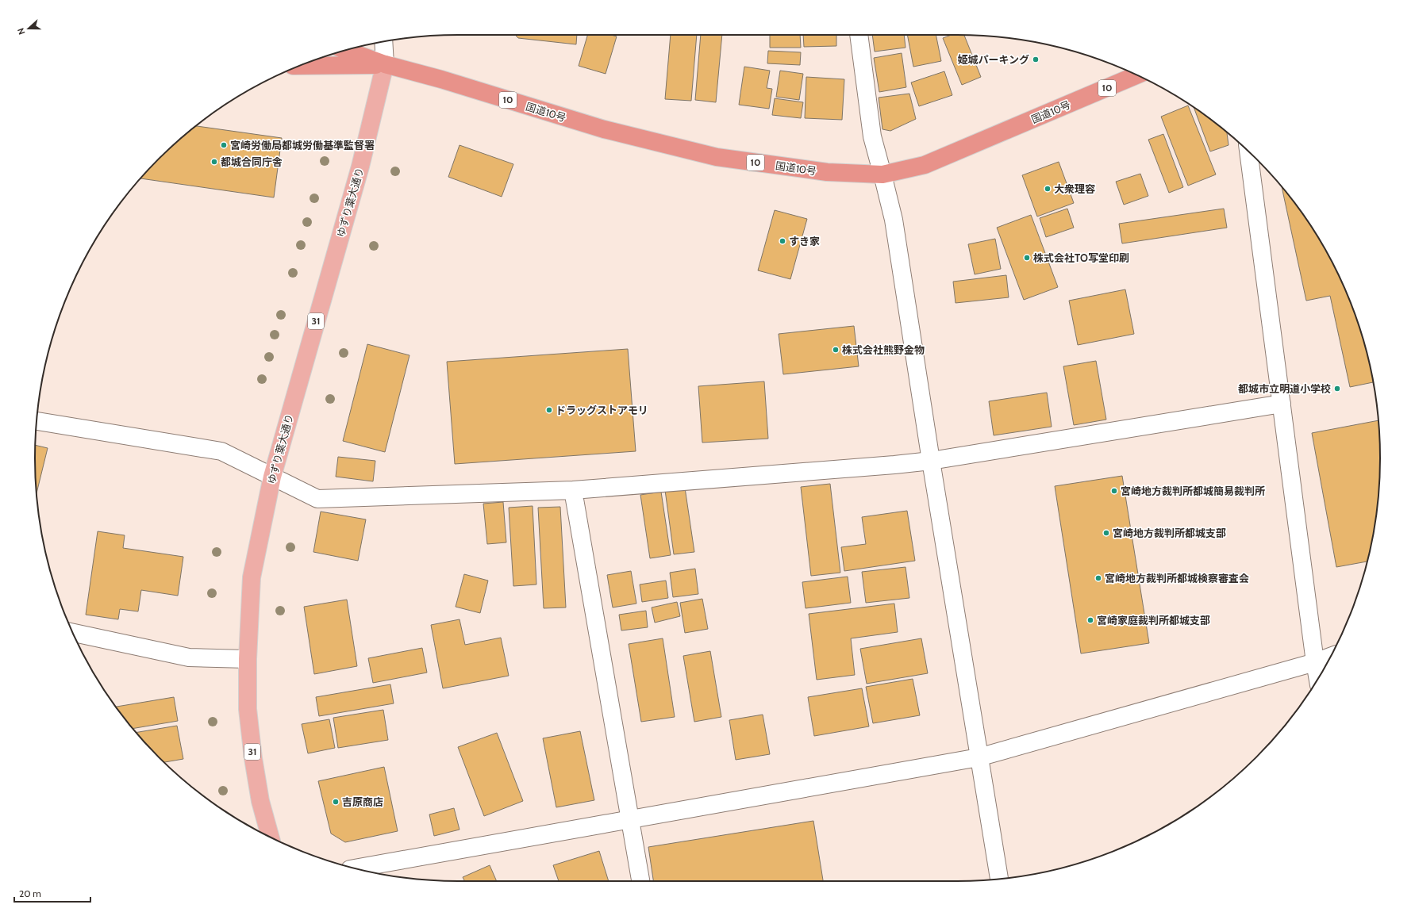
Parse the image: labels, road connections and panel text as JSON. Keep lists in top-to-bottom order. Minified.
{"streets":{"highway":["10","国道10号"],"main road":["ゆずり葉大通り","31"]},"crossings":[["国道10号","ゆずり葉大通り"]],"places":["姫城パーキング","宮崎労働局都城労働基準監督署","都城合同庁舎","大衆理容","すき家","株式会社TO写堂印刷","株式会社熊野金物","都城市立明道小学校","ドラッグストアモリ","宮崎地方裁判所都城簡易裁判所","宮崎地方裁判所都城支部","宮崎地方裁判所都城検察審査会","宮崎家庭裁判所都城支部","吉原商店"],"scale_bar":"20 m","north":"left"}
